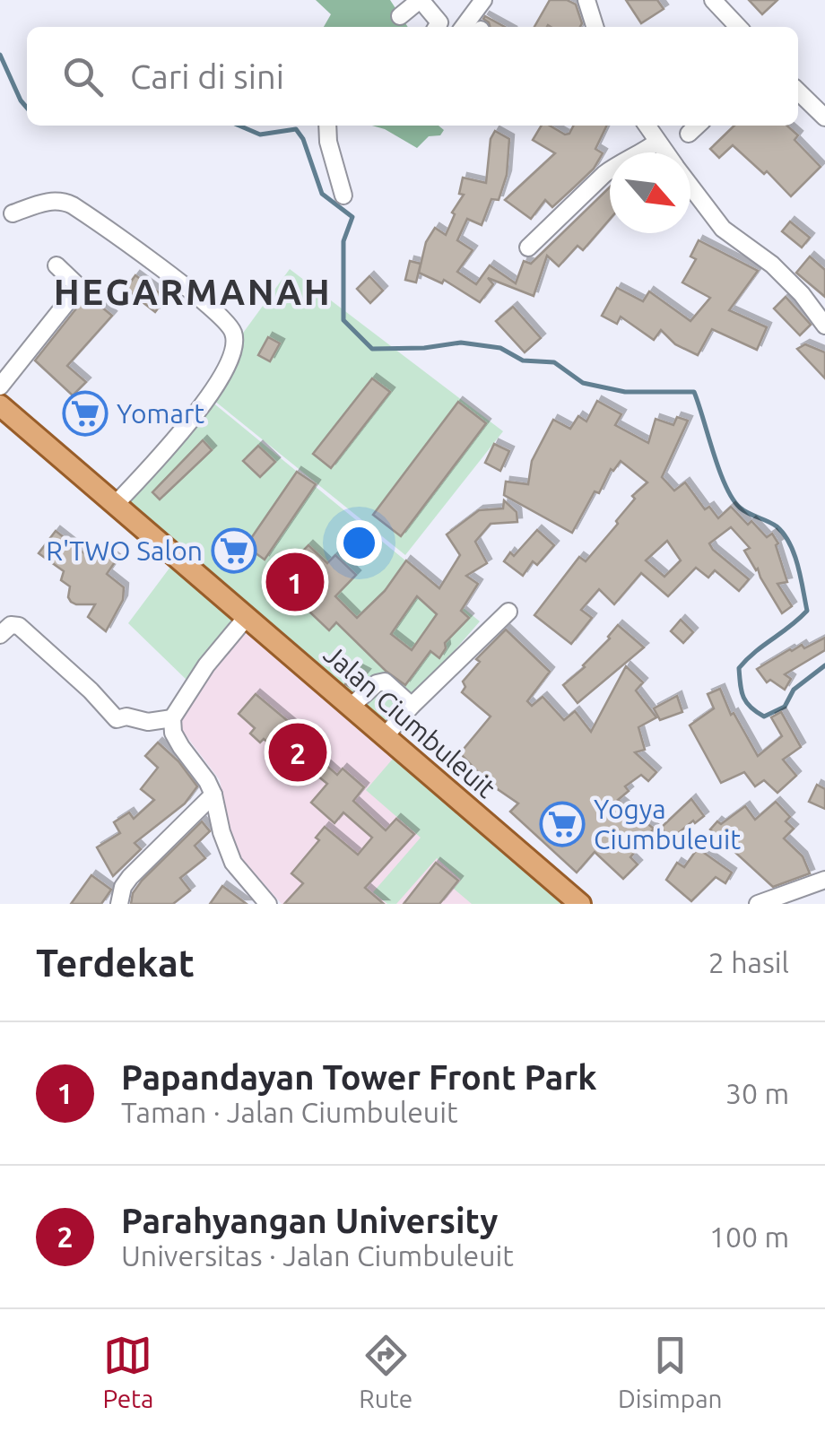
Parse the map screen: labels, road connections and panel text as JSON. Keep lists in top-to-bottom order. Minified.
{"streets":{"main road":["Jalan Ciumbuleuit"]},"districts":["HEGARMANAH"],"places":{"supermarket":["Yomart","R'TWO Salon","Yogya Ciumbuleuit"]},"north":"bottom right","page":{"search":"Cari di sini","pins":["1","2"],"heading":["Terdekat","2 hasil"],"list":[{"mark":"1","name":"Papandayan Tower Front Park","note":"Taman · Jalan Ciumbuleuit","value":"30 m"},{"mark":"2","name":"Parahyangan University","note":"Universitas · Jalan Ciumbuleuit","value":"100 m"}],"nav":["Peta","Rute","Disimpan"]}}
